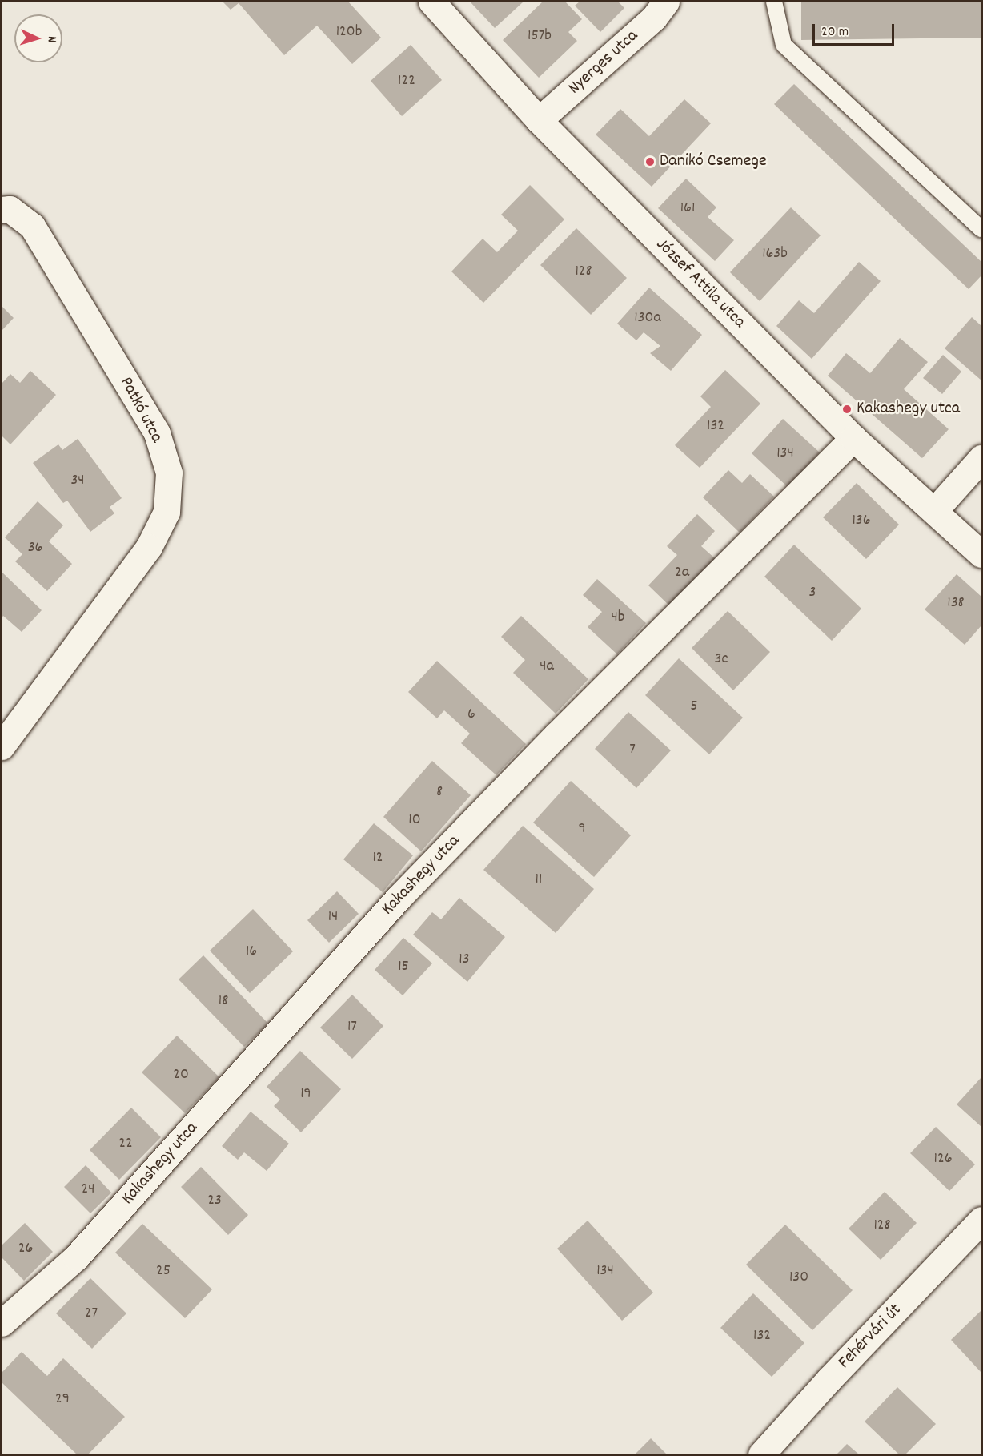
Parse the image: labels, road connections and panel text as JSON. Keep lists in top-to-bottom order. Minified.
{"streets":{"street":["Nyerges utca","József Attila utca","Patkó utca","Kakashegy utca","Fehérvári út"]},"crossings":[["Nyerges utca","József Attila utca"],["József Attila utca","Kakashegy utca"]],"places":["Danikó Csemege","Kakashegy utca"],"house_numbers":["120b","157b","122","161","163b","128","130a","132","134","34","136","36","2a","3","138","4b","3c","4a","5","6","7","8","10","9","12","11","14","16","13","15","18","17","20","19","22","126","24","23","128","26","25","134","130","27","132","29"],"scale_bar":"20 m","north":"right"}
